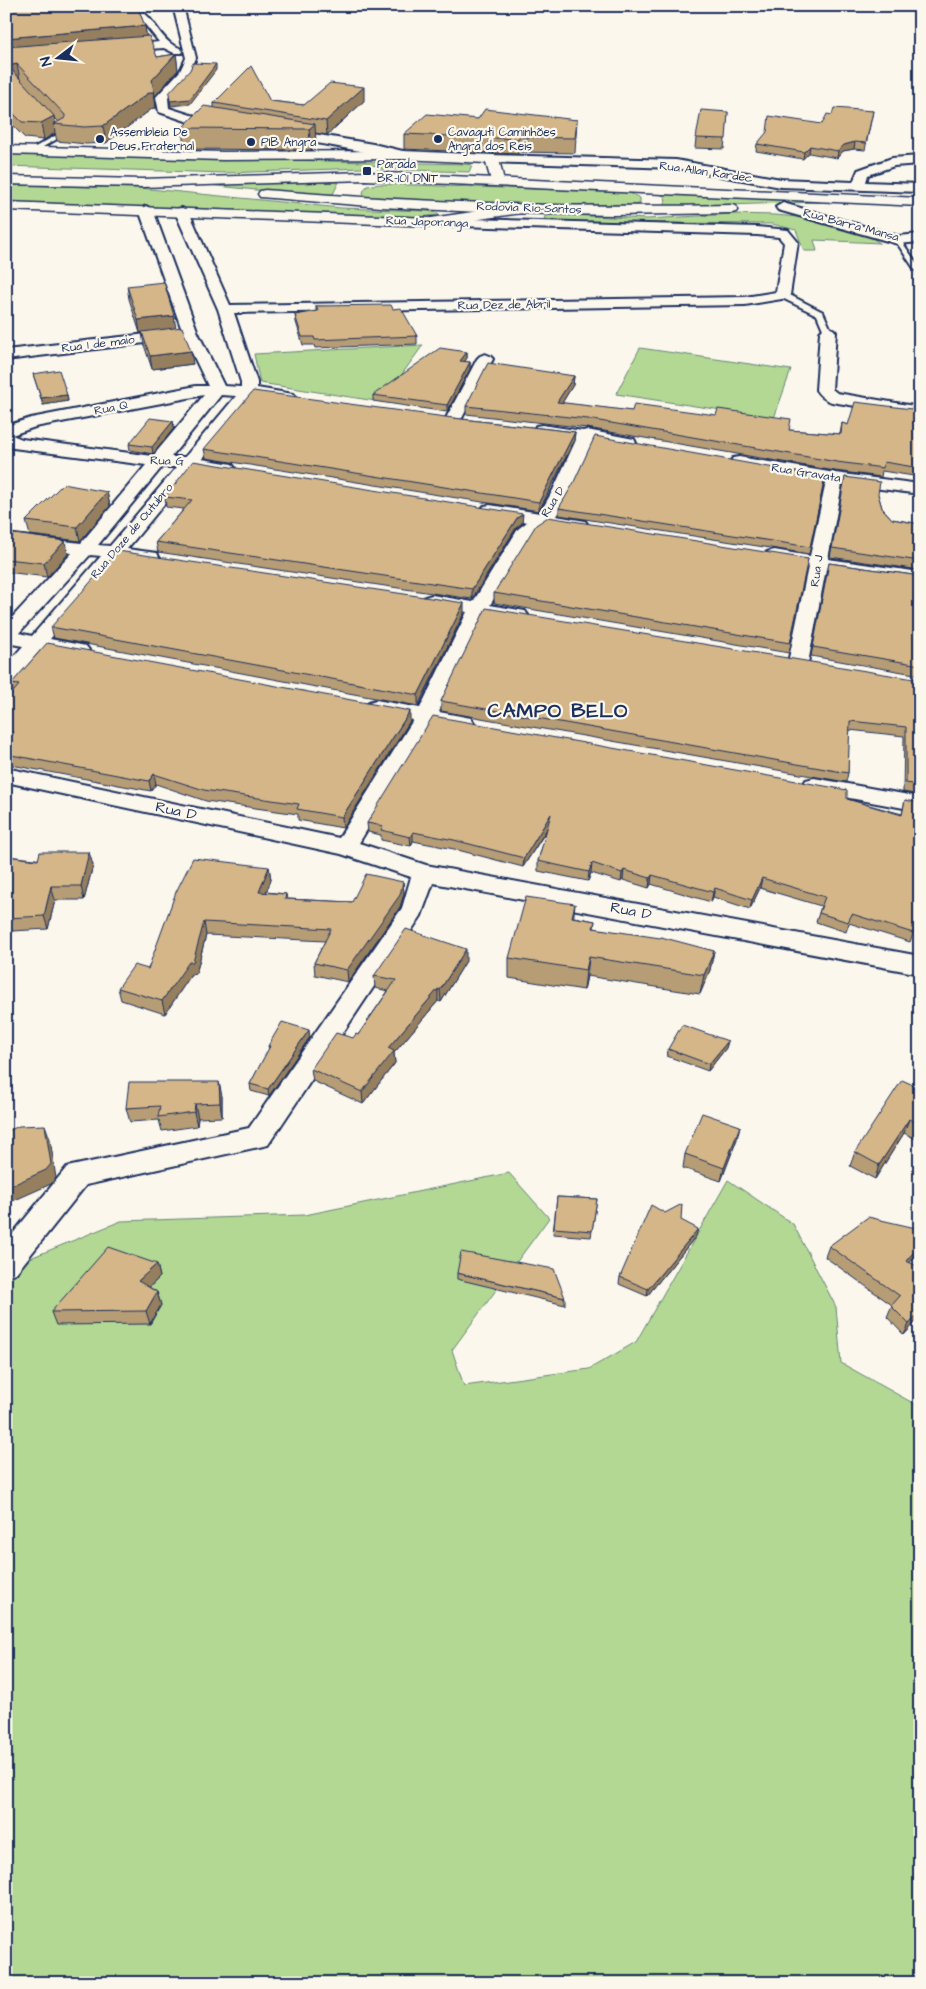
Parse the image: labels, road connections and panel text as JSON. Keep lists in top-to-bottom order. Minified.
{"streets":{"main road":["Rodovia Rio-Santos","Rua Japoranga"],"street":["Rua Allan Kardec","Rua Barra Mansa","Rua Dez de Abril","Rua 1 de maio","Rua Q","Rua G","Rua Gravata","Rua D","Rua Doze de Outubro","Rua J"]},"crossings":[["Rua Allan Kardec","Rodovia Rio-Santos"],["Rodovia Rio-Santos","Rua Barra Mansa"],["Rua Japoranga","Rua Dez de Abril"],["Rua Q","Rua Doze de Outubro"],["Rua G","Rua Doze de Outubro"],["Rua Gravata","Rua J"]],"districts":["CAMPO BELO"],"places":{"other":["Assembleia De Deus Fraternal","Cavaguti Caminhões Angra dos Reis","PIB Angra"],"transit":["Parada BR-101 DNIT"]},"north":"left"}
